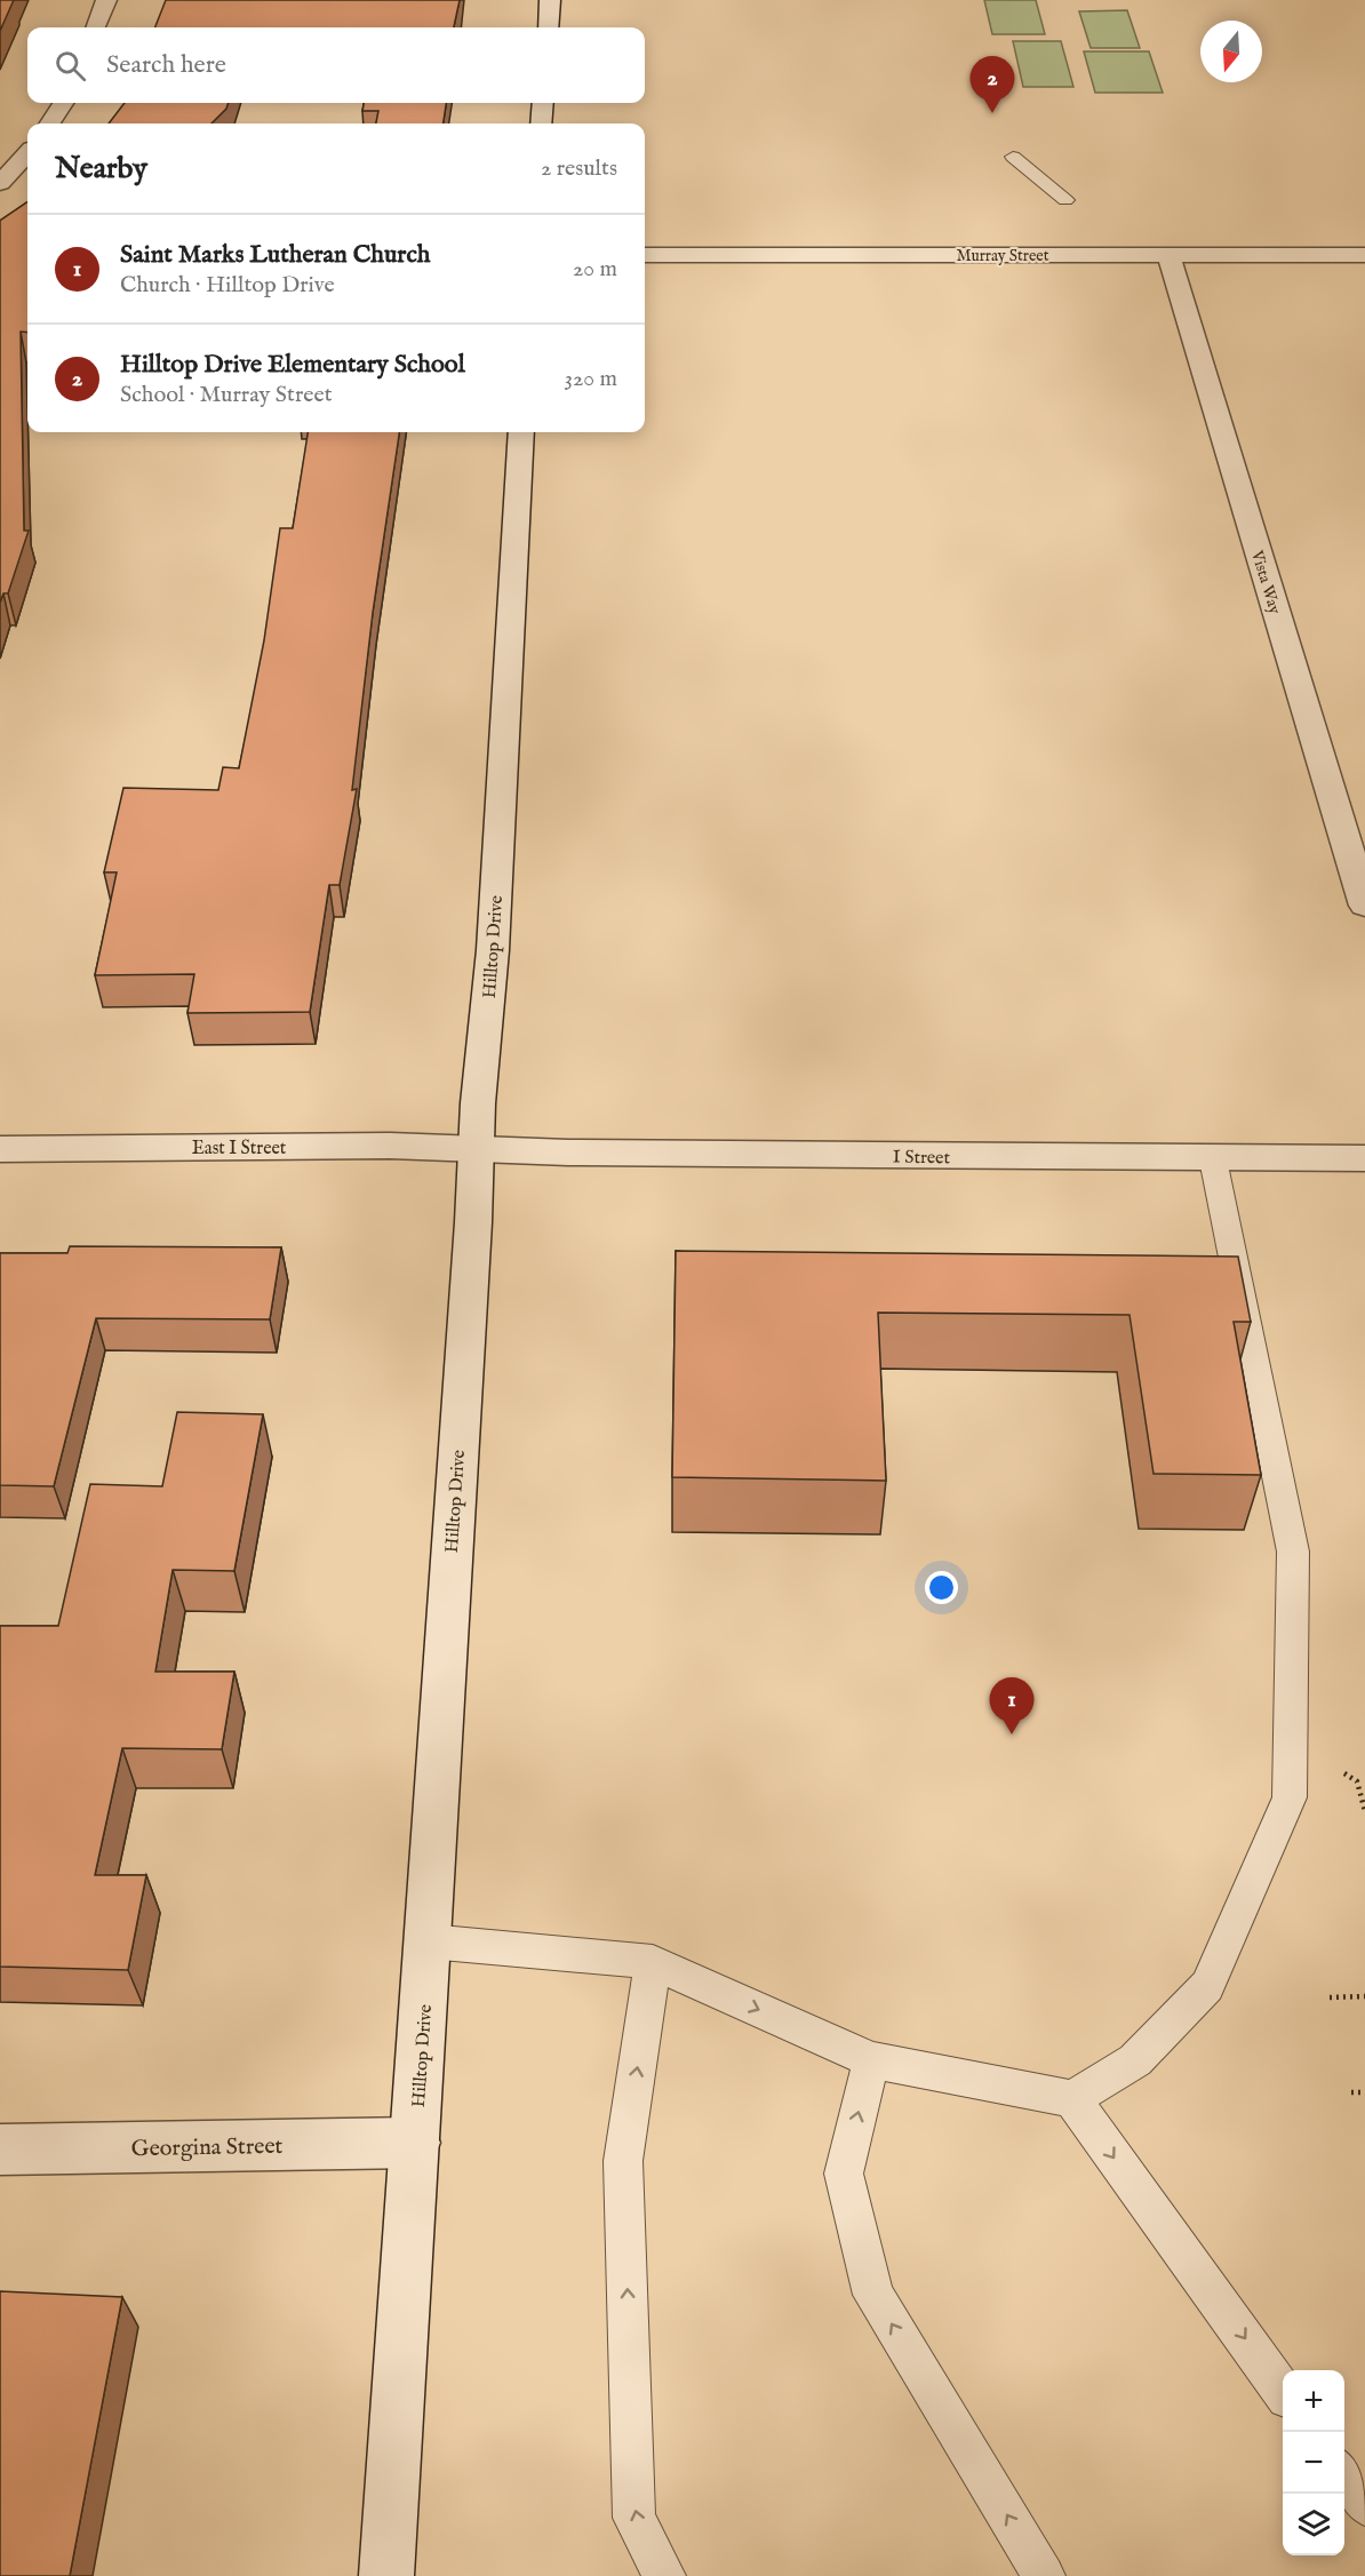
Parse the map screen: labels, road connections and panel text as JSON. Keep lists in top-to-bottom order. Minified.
{"streets":{"street":["Murray Street","Vista Way","Hilltop Drive","East I Street","I Street","Georgina Street"]},"crossings":[["Murray Street","Vista Way"],["Hilltop Drive","East I Street"],["Hilltop Drive","I Street"],["Hilltop Drive","Georgina Street"],["East I Street","I Street"]],"north":"bottom","page":{"search":"Search here","pins":["2","1"],"heading":["Nearby","2 results"],"list":[{"mark":"1","name":"Saint Marks Lutheran Church","note":"Church · Hilltop Drive","value":"20 m"},{"mark":"2","name":"Hilltop Drive Elementary School","note":"School · Murray Street","value":"320 m"}],"map_buttons":["+","−"]}}
